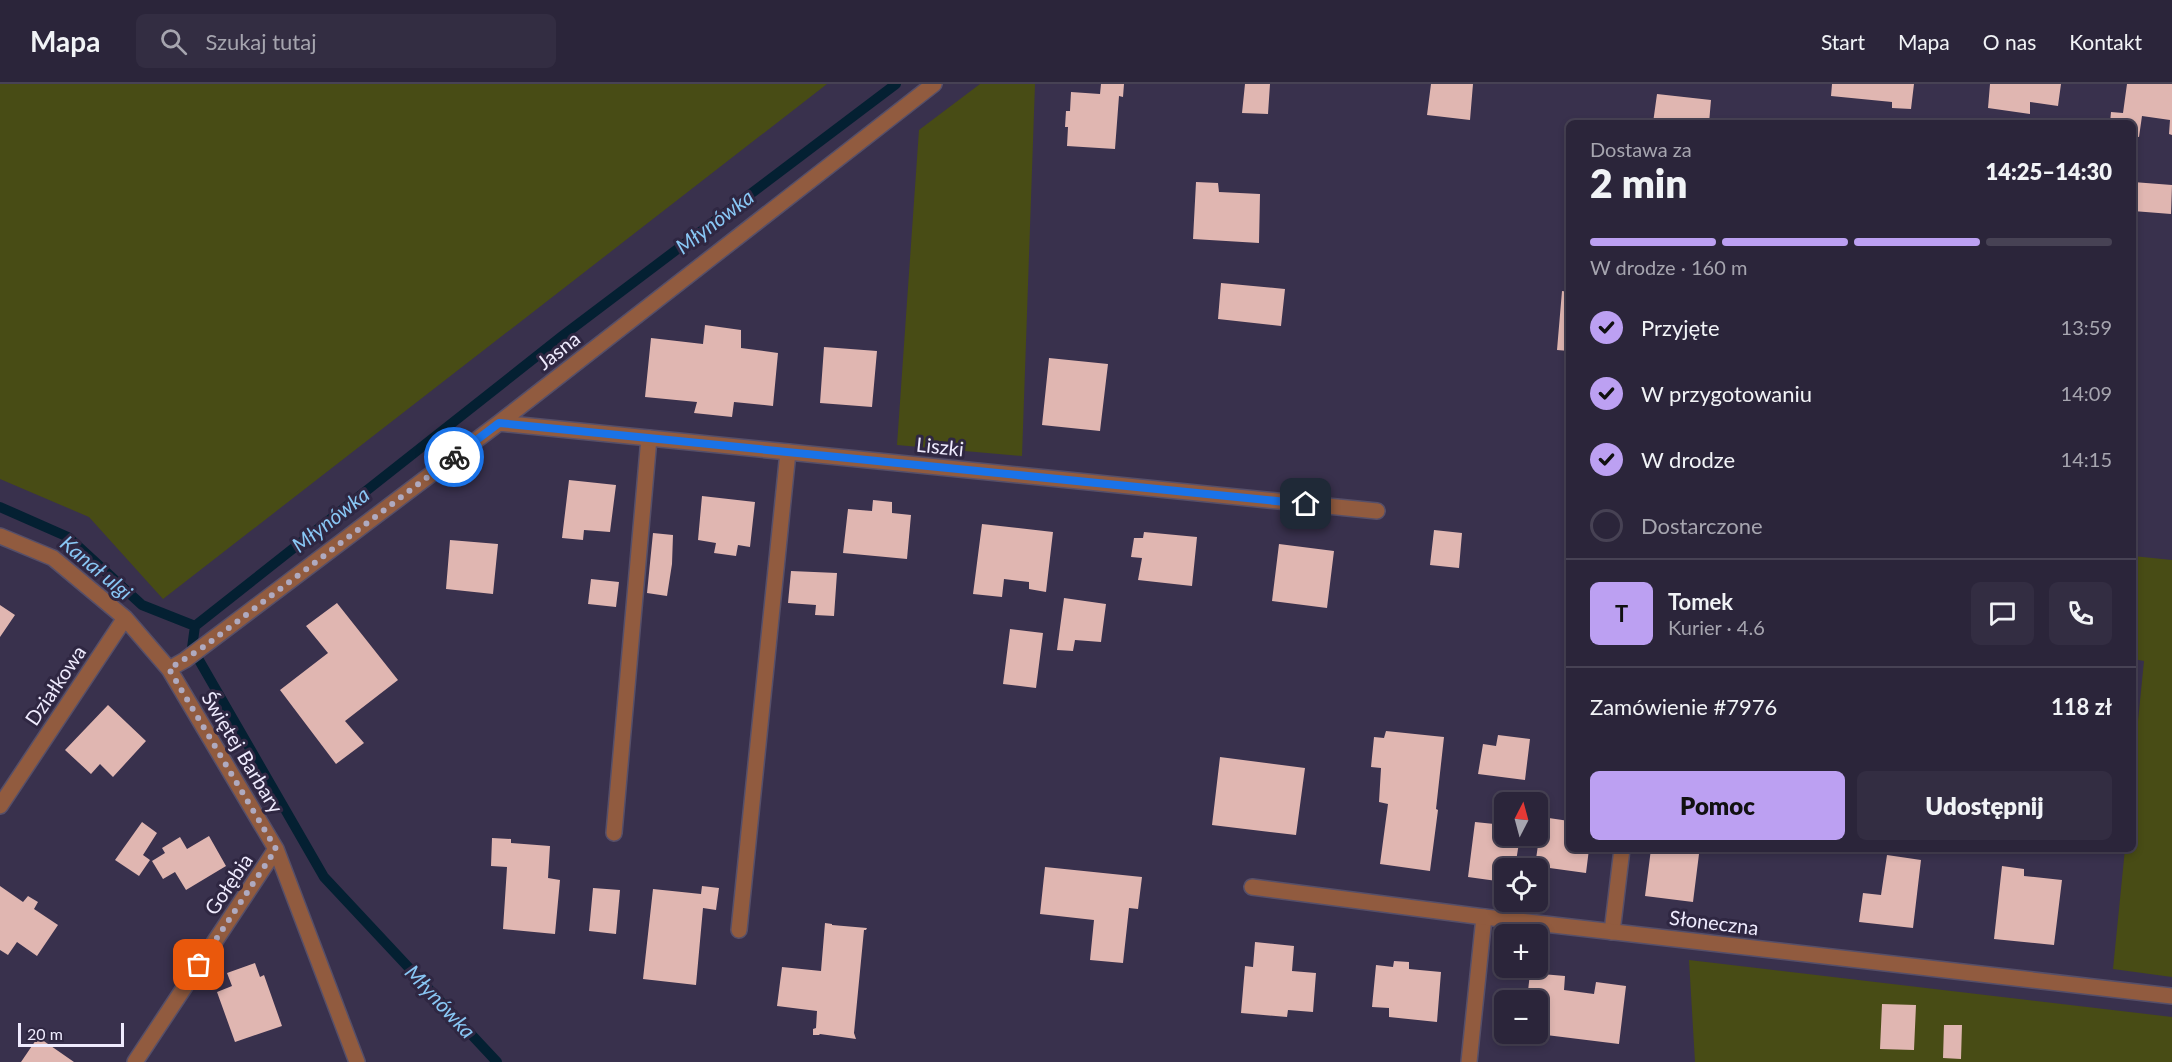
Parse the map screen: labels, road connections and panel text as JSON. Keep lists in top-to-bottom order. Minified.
{"streets":{"street":["Jasna","Liszki","Działkowa","Świętej Barbary","Gołębia","Słoneczna"]},"crossings":[["Jasna","Liszki"],["Jasna","Świętej Barbary"],["Działkowa","Świętej Barbary"],["Świętej Barbary","Gołębia"]],"water":["Młynówka","Kanał ulgi"],"scale_bar":"20 m","north":"top","page":{"header":"Mapa","search":"Szukaj tutaj","nav":["Start","Mapa","O nas","Kontakt"],"heading":["2 min","Dostawa za","14:25–14:30"],"panel":["Tomek","Kurier · 4.6","Zamówienie #7976","118 zł"],"bar":"W drodze · 160 m","list":[["Przyjęte","13:59"],["W przygotowaniu","14:09"],["W drodze","14:15"],"Dostarczone"],"round":"T","buttons":["Pomoc","Udostępnij"],"map_buttons":["+","−"],"scale":"20 m"}}
